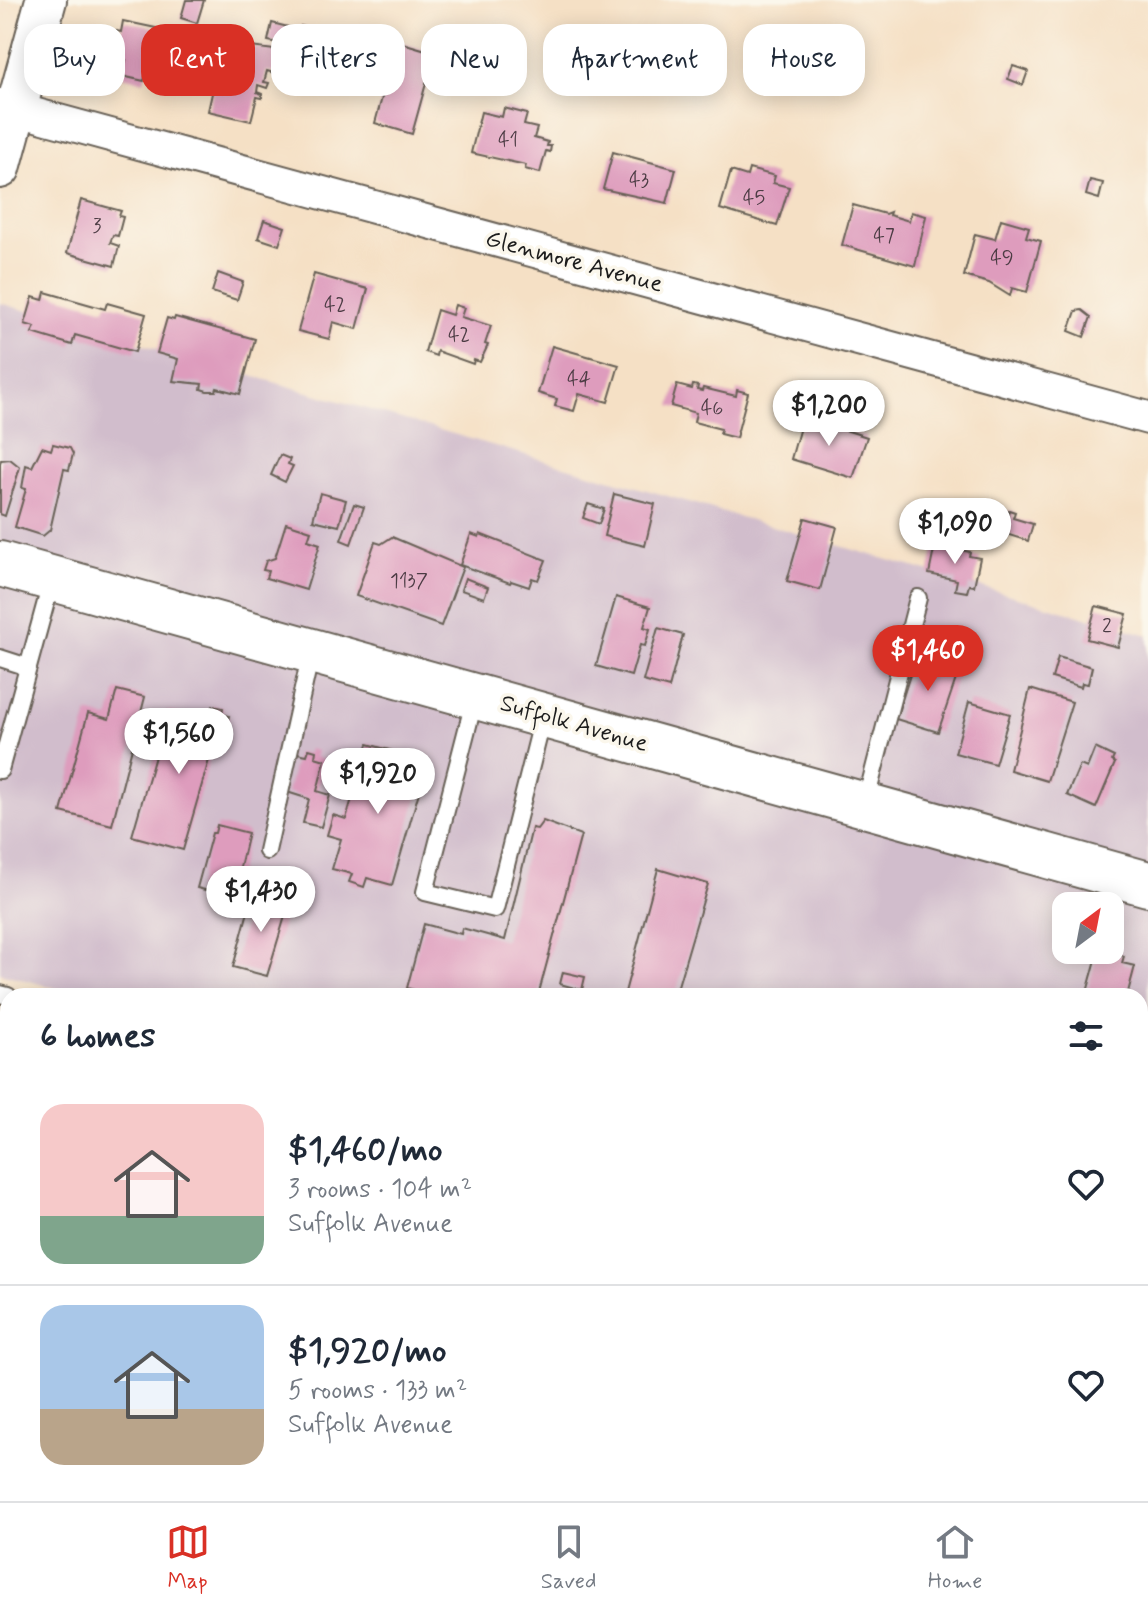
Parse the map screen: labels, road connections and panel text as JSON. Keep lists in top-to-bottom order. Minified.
{"streets":{"main road":["Suffolk Avenue"],"street":["Glenmore Avenue"]},"house_numbers":["41","43","45","3","47","49","42","42","44","46","1137","2"],"north":"top right","page":{"chip":["Buy","Rent","Filters","New","Apartment","House"],"price":["$1,200","$1,090","$1,460","$1,560","$1,920","$1,430"],"heading":"6 homes","list":[{"name":"$1,460/mo","note":"3 rooms · 104 m² · Suffolk Avenue"},{"name":"$1,920/mo","note":"5 rooms · 133 m² · Suffolk Avenue"}],"tabs":["Map","Saved","Home"]}}
